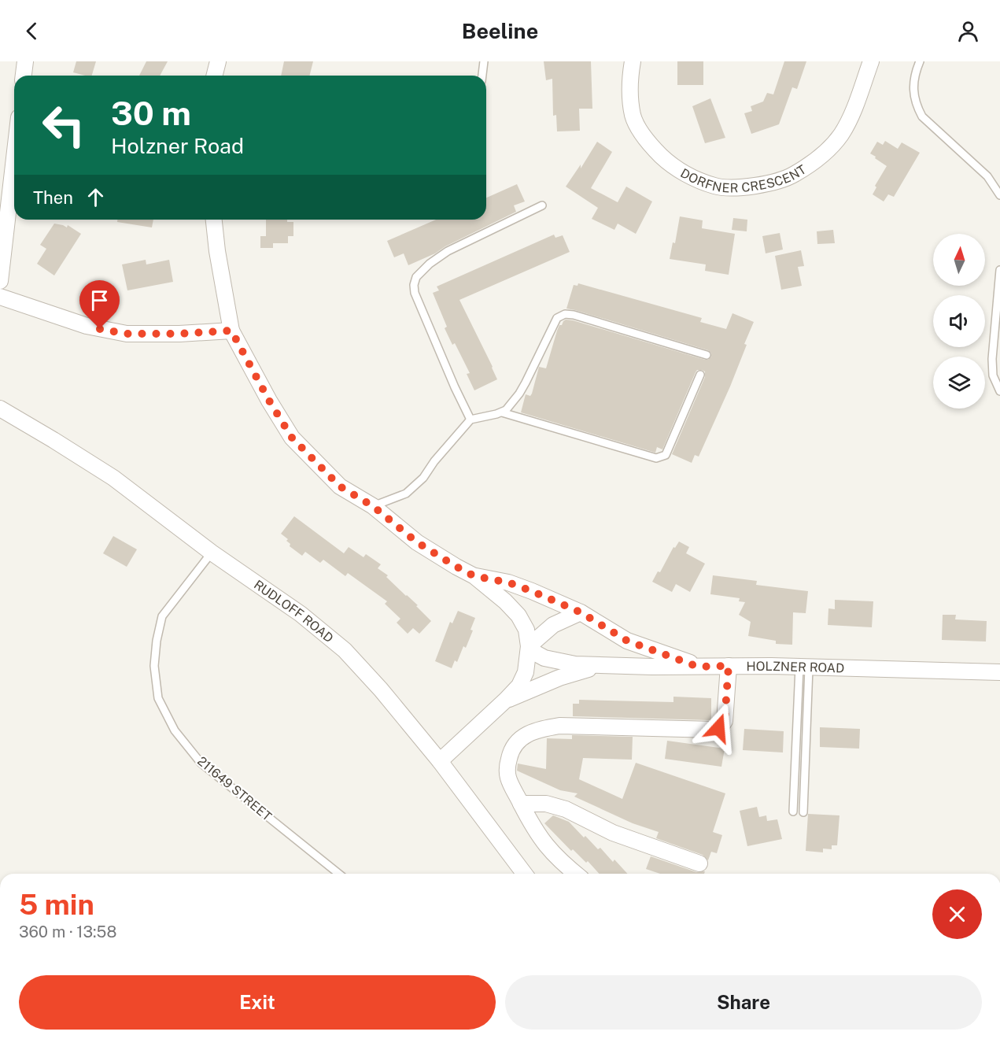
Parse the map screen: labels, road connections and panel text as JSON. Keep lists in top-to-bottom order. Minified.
{"streets":{"street":["DORFNER CRESCENT","RUDLOFF ROAD","HOLZNER ROAD"],"lane":["211649 STREET"]},"crossings":[["RUDLOFF ROAD","211649 STREET"]],"north":"top","page":{"header":"Beeline","turn":["30 m","Holzner Road"],"then":"Then","heading":["5 min","360 m · 13:58"],"buttons":["Exit","Share"]}}
